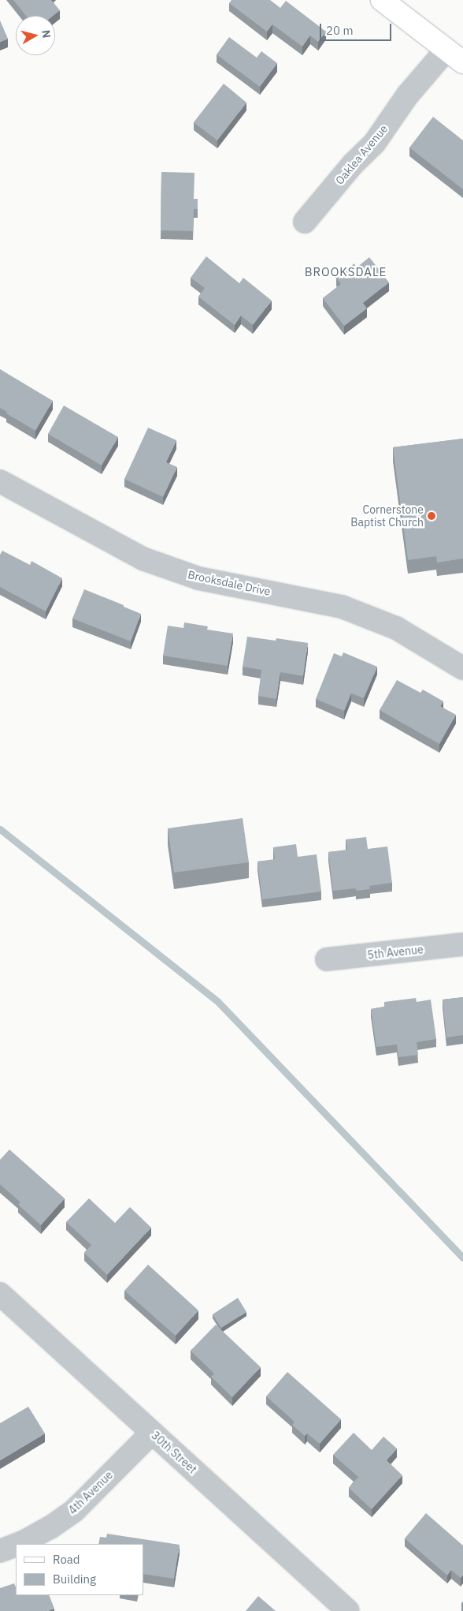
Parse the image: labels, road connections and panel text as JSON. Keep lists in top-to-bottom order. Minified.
{"streets":{"street":["Oaklea Avenue","Brooksdale Drive","5th Avenue","30th Street","4th Avenue"]},"crossings":[["30th Street","4th Avenue"]],"districts":["BROOKSDALE"],"places":["Cornerstone Baptist Church"],"legend":["Road","Building"],"scale_bar":"20 m","north":"right"}
